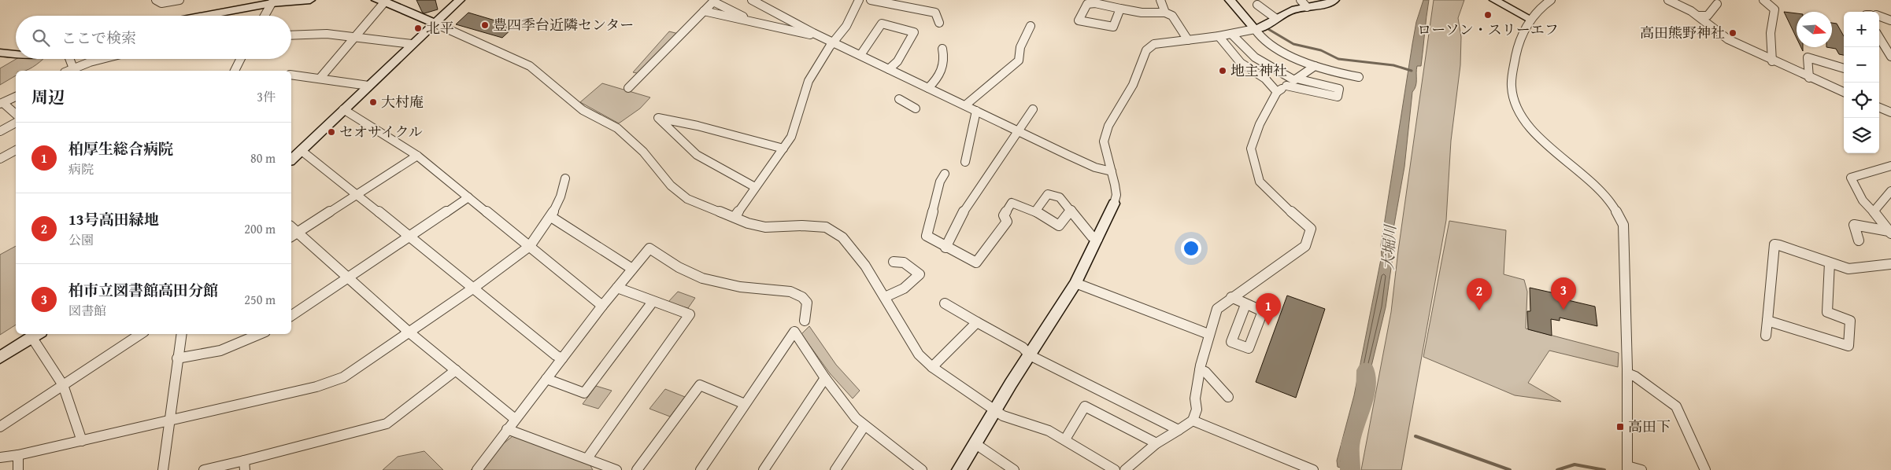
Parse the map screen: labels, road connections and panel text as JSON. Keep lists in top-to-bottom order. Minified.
{"water":["大堀川"],"places":{"other":["ローソン・スリーエフ","豊四季台近隣センター","北平","高田熊野神社","地主神社","大村庵","セオサイクル"],"transit":["高田下"]},"north":"right","page":{"map_buttons":["+","−"],"search":"ここで検索","heading":["周辺","3件"],"list":[{"mark":"1","name":"柏厚生総合病院","note":"病院","value":"80 m"},{"mark":"2","name":"13号高田緑地","note":"公園","value":"200 m"},{"mark":"3","name":"柏市立図書館高田分館","note":"図書館","value":"250 m"}],"pins":["3","2","1"]}}
